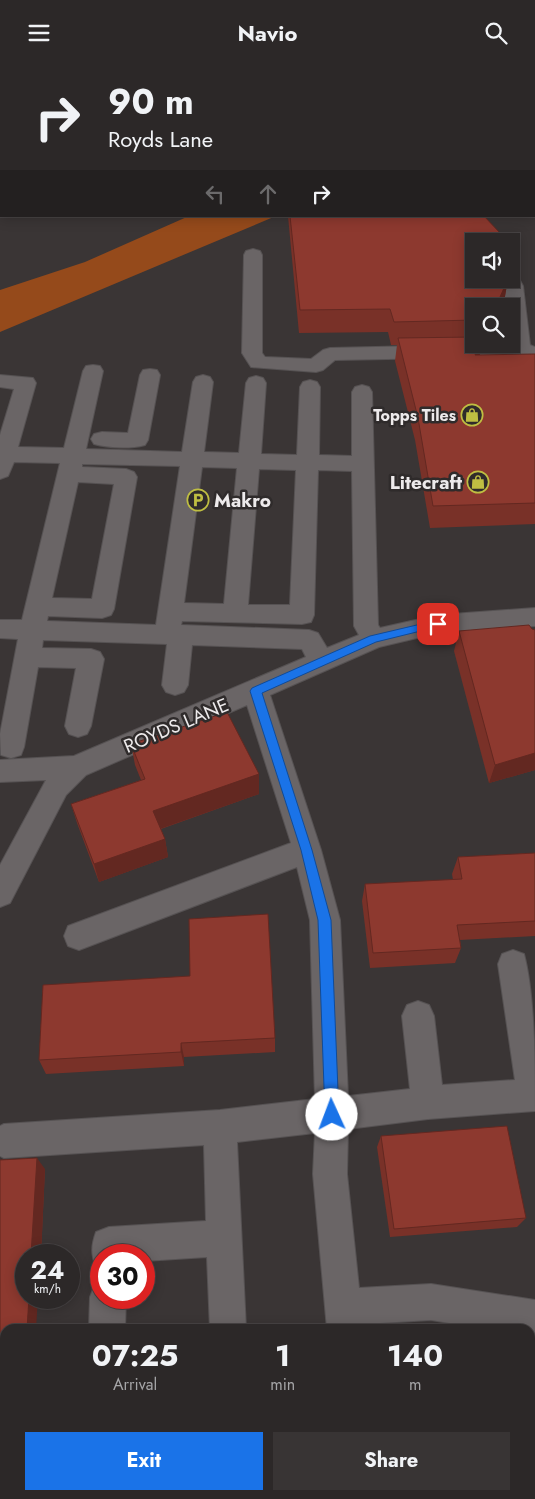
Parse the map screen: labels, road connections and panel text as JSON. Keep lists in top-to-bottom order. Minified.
{"streets":{"street":["ROYDS LANE"]},"places":{"shop":["Topps Tiles","Litecraft"],"parking":["Makro"]},"page":{"header":"Navio","turn":["90 m","Royds Lane"],"speed":"24 km/h","limit":"30","eta":["07:25","Arrival","1","min","140","m"],"buttons":["Exit","Share"]}}
